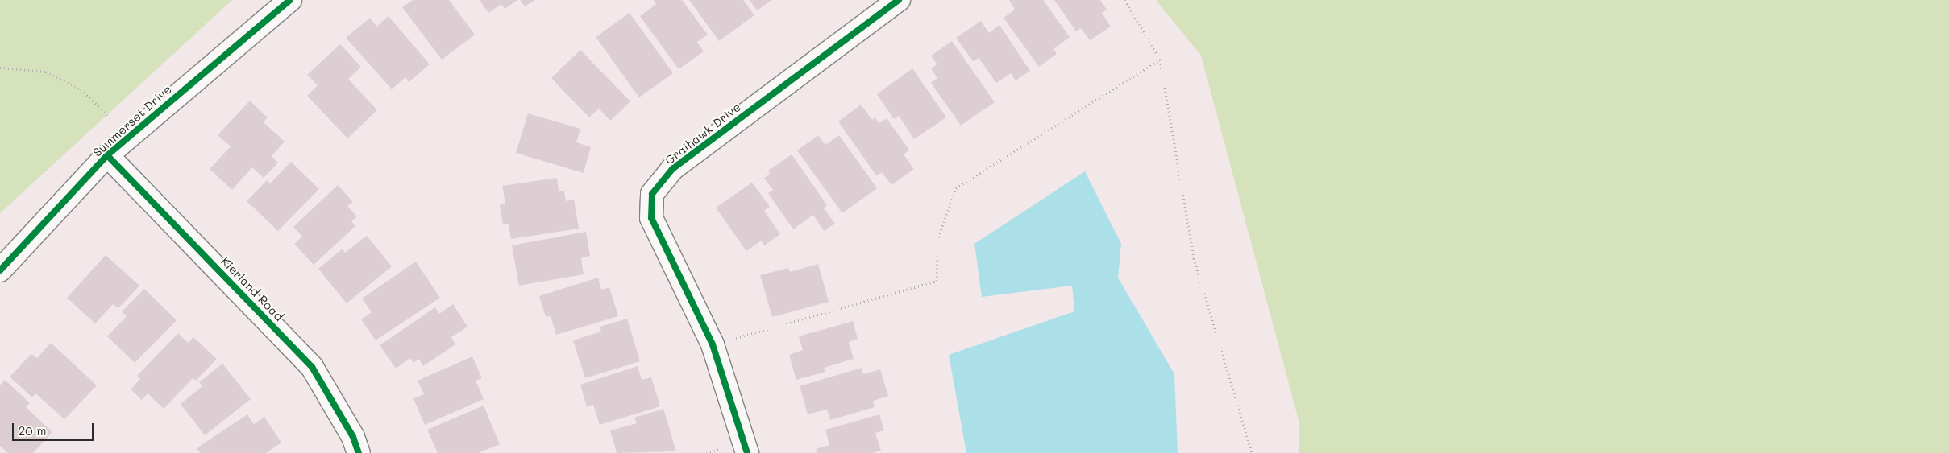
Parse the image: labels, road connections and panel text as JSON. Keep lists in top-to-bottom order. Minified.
{"streets":{"street":["Summerset Drive","Graihawk Drive","Kierland Road"]},"crossings":[["Summerset Drive","Kierland Road"]],"scale_bar":"20 m"}
